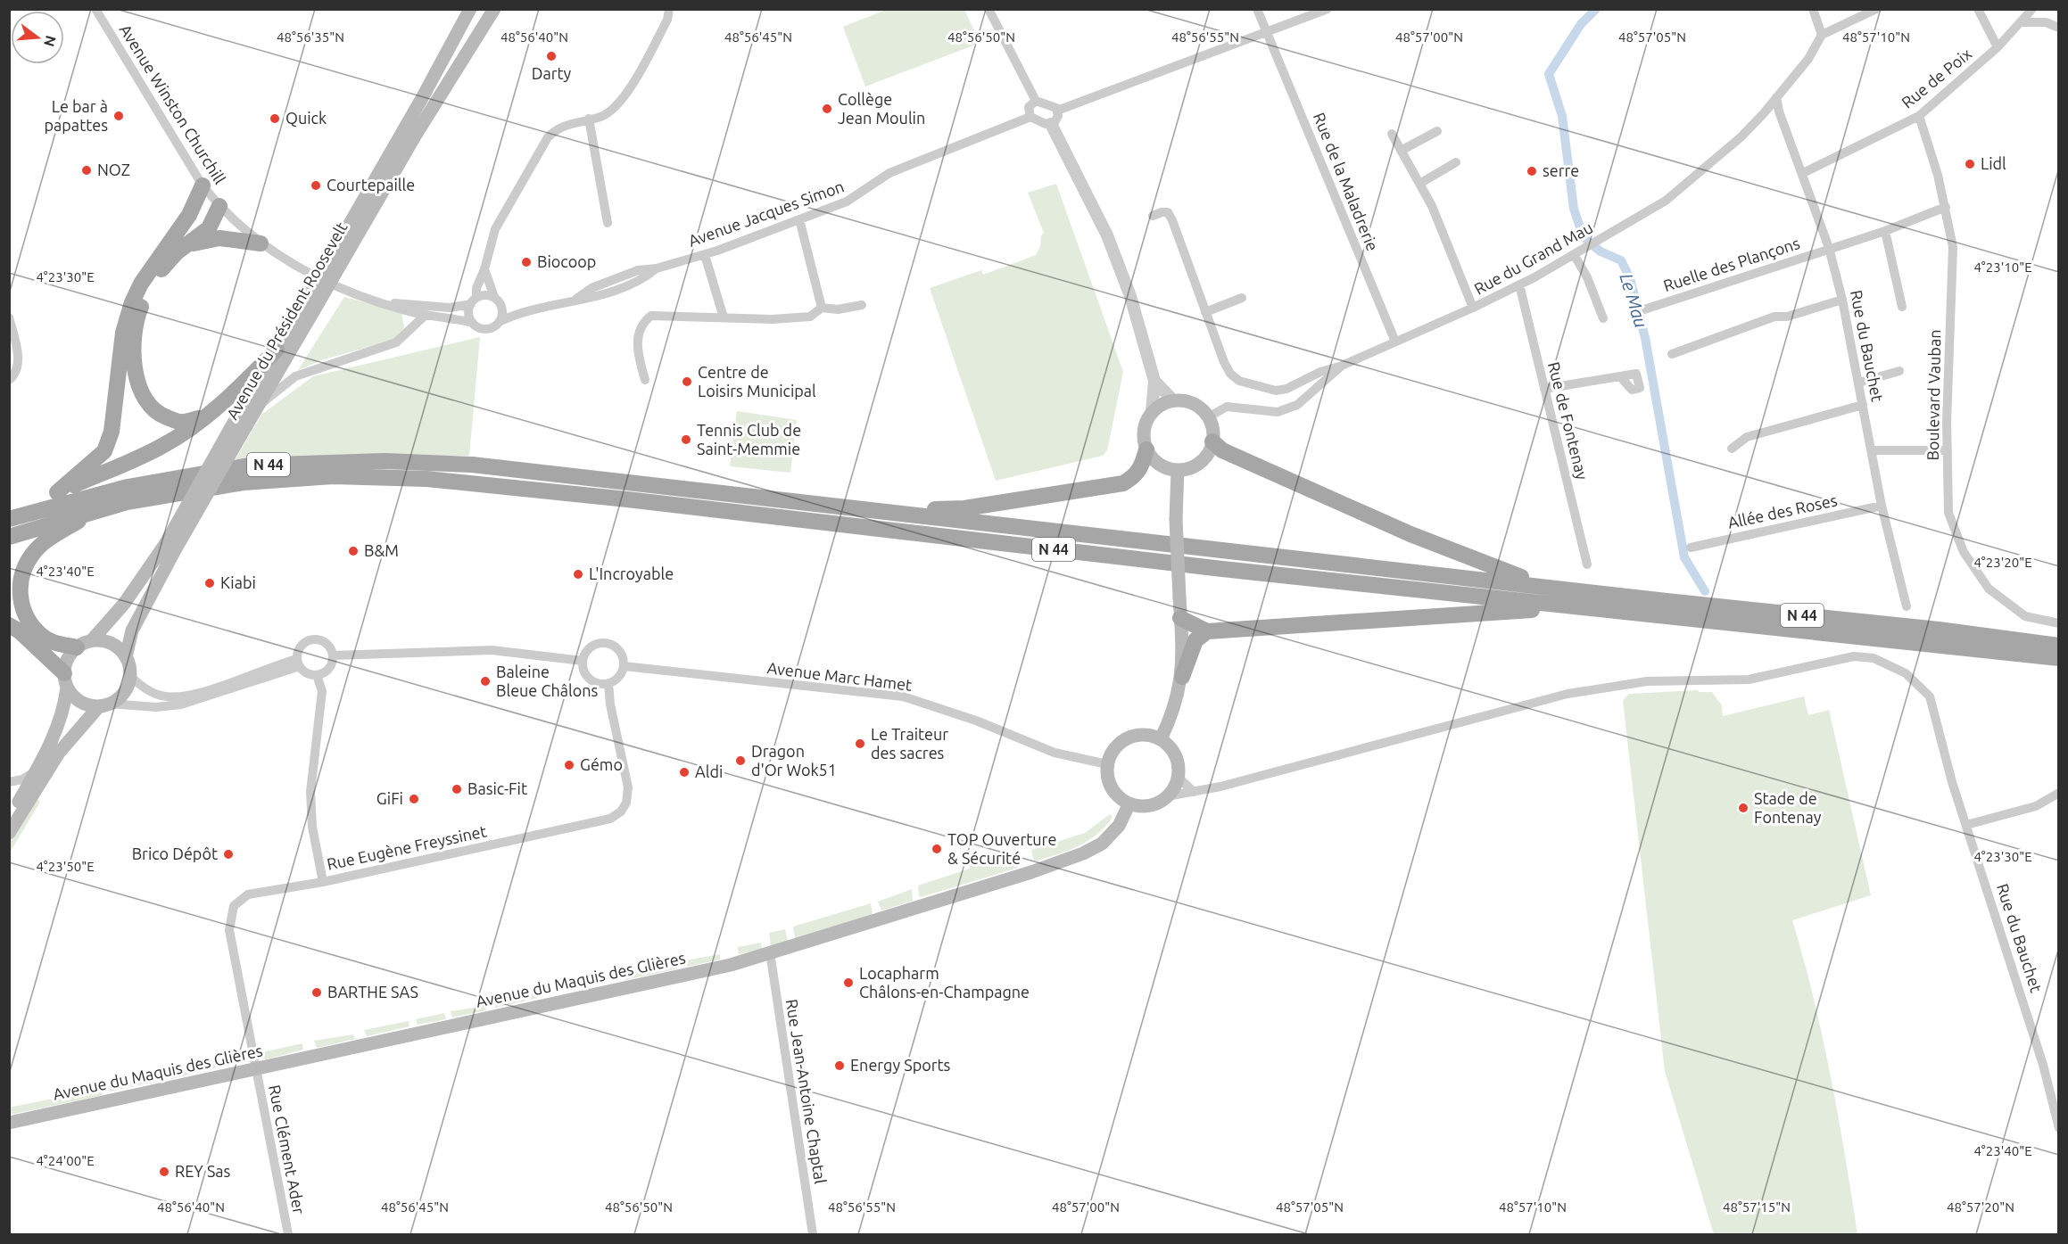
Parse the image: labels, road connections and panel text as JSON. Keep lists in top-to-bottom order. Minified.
{"streets":{"main road":["Avenue du Président Roosevelt","N 44","Avenue du Maquis des Glières"],"street":["Rue de Poix","Avenue Winston Churchill","Rue de la Maladrerie","Avenue Jacques Simon","Rue du Grand Mau","Ruelle des Plançons","Rue du Bauchet","Boulevard Vauban","Rue de Fontenay","Allée des Roses","Avenue Marc Hamet","Rue Eugène Freyssinet","Rue Jean-Antoine Chaptal","Rue Clément Ader"]},"crossings":[["Rue de Poix","Rue du Bauchet"],["Rue de Poix","Boulevard Vauban"],["Rue de la Maladrerie","Rue du Grand Mau"],["Rue du Grand Mau","Rue du Bauchet"],["Rue du Grand Mau","Rue de Fontenay"],["Ruelle des Plançons","Rue du Bauchet"],["Ruelle des Plançons","Boulevard Vauban"],["Rue du Bauchet","Allée des Roses"],["Avenue Marc Hamet","Rue Eugène Freyssinet"],["Avenue Marc Hamet","Avenue du Maquis des Glières"],["Rue Eugène Freyssinet","Avenue du Maquis des Glières"],["Rue Eugène Freyssinet","Rue Clément Ader"],["Avenue du Maquis des Glières","Rue Jean-Antoine Chaptal"],["Avenue du Maquis des Glières","Rue Clément Ader"]],"water":["Le Mau"],"places":["Darty","Collège Jean Moulin","Le bar à papattes","Quick","Lidl","NOZ","serre","Courtepaille","Biocoop","Centre de Loisirs Municipal","Tennis Club de Saint-Memmie","B&M","L'Incroyable","Kiabi","Baleine Bleue Châlons","Le Traiteur des sacres","Dragon d'Or Wok51","Gémo","Aldi","Basic-Fit","GiFi","Stade de Fontenay","TOP Ouverture & Sécurité","Brico Dépôt","Locapharm Châlons-en-Champagne","BARTHE SAS","Energy Sports","REY Sas"],"north":"right","coordinates":["48°56'35\"N","48°56'40\"N","48°56'45\"N","48°56'50\"N","48°56'55\"N","48°57'00\"N","48°57'05\"N","48°57'10\"N","4°23'10\"E","4°23'30\"E","4°23'20\"E","4°23'40\"E","4°23'50\"E","4°24'00\"E","48°57'15\"N","48°57'20\"N"]}
